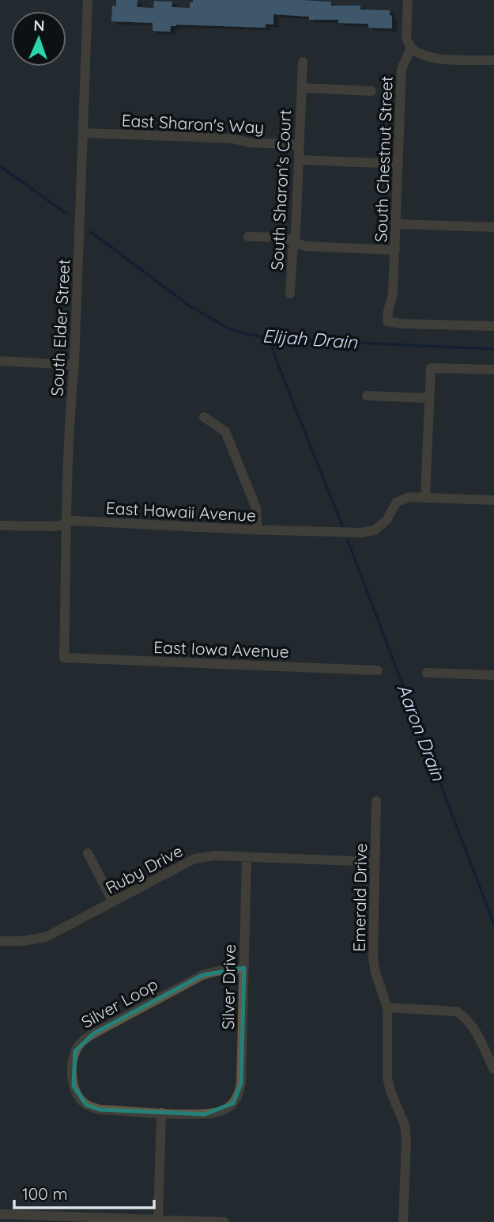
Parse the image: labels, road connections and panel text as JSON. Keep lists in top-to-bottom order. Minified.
{"streets":{"street":["East Sharon's Way","South Chestnut Street","South Sharon's Court","South Elder Street","East Hawaii Avenue","East Iowa Avenue","Ruby Drive","Emerald Drive","Silver Drive","Silver Loop"]},"crossings":[["East Sharon's Way","South Sharon's Court"],["East Sharon's Way","South Elder Street"],["South Elder Street","East Hawaii Avenue"],["South Elder Street","East Iowa Avenue"],["Ruby Drive","Emerald Drive"],["Ruby Drive","Silver Drive"],["Silver Drive","Silver Loop"]],"water":["Elijah Drain","Aaron Drain"],"scale_bar":"100 m","north":"top"}
